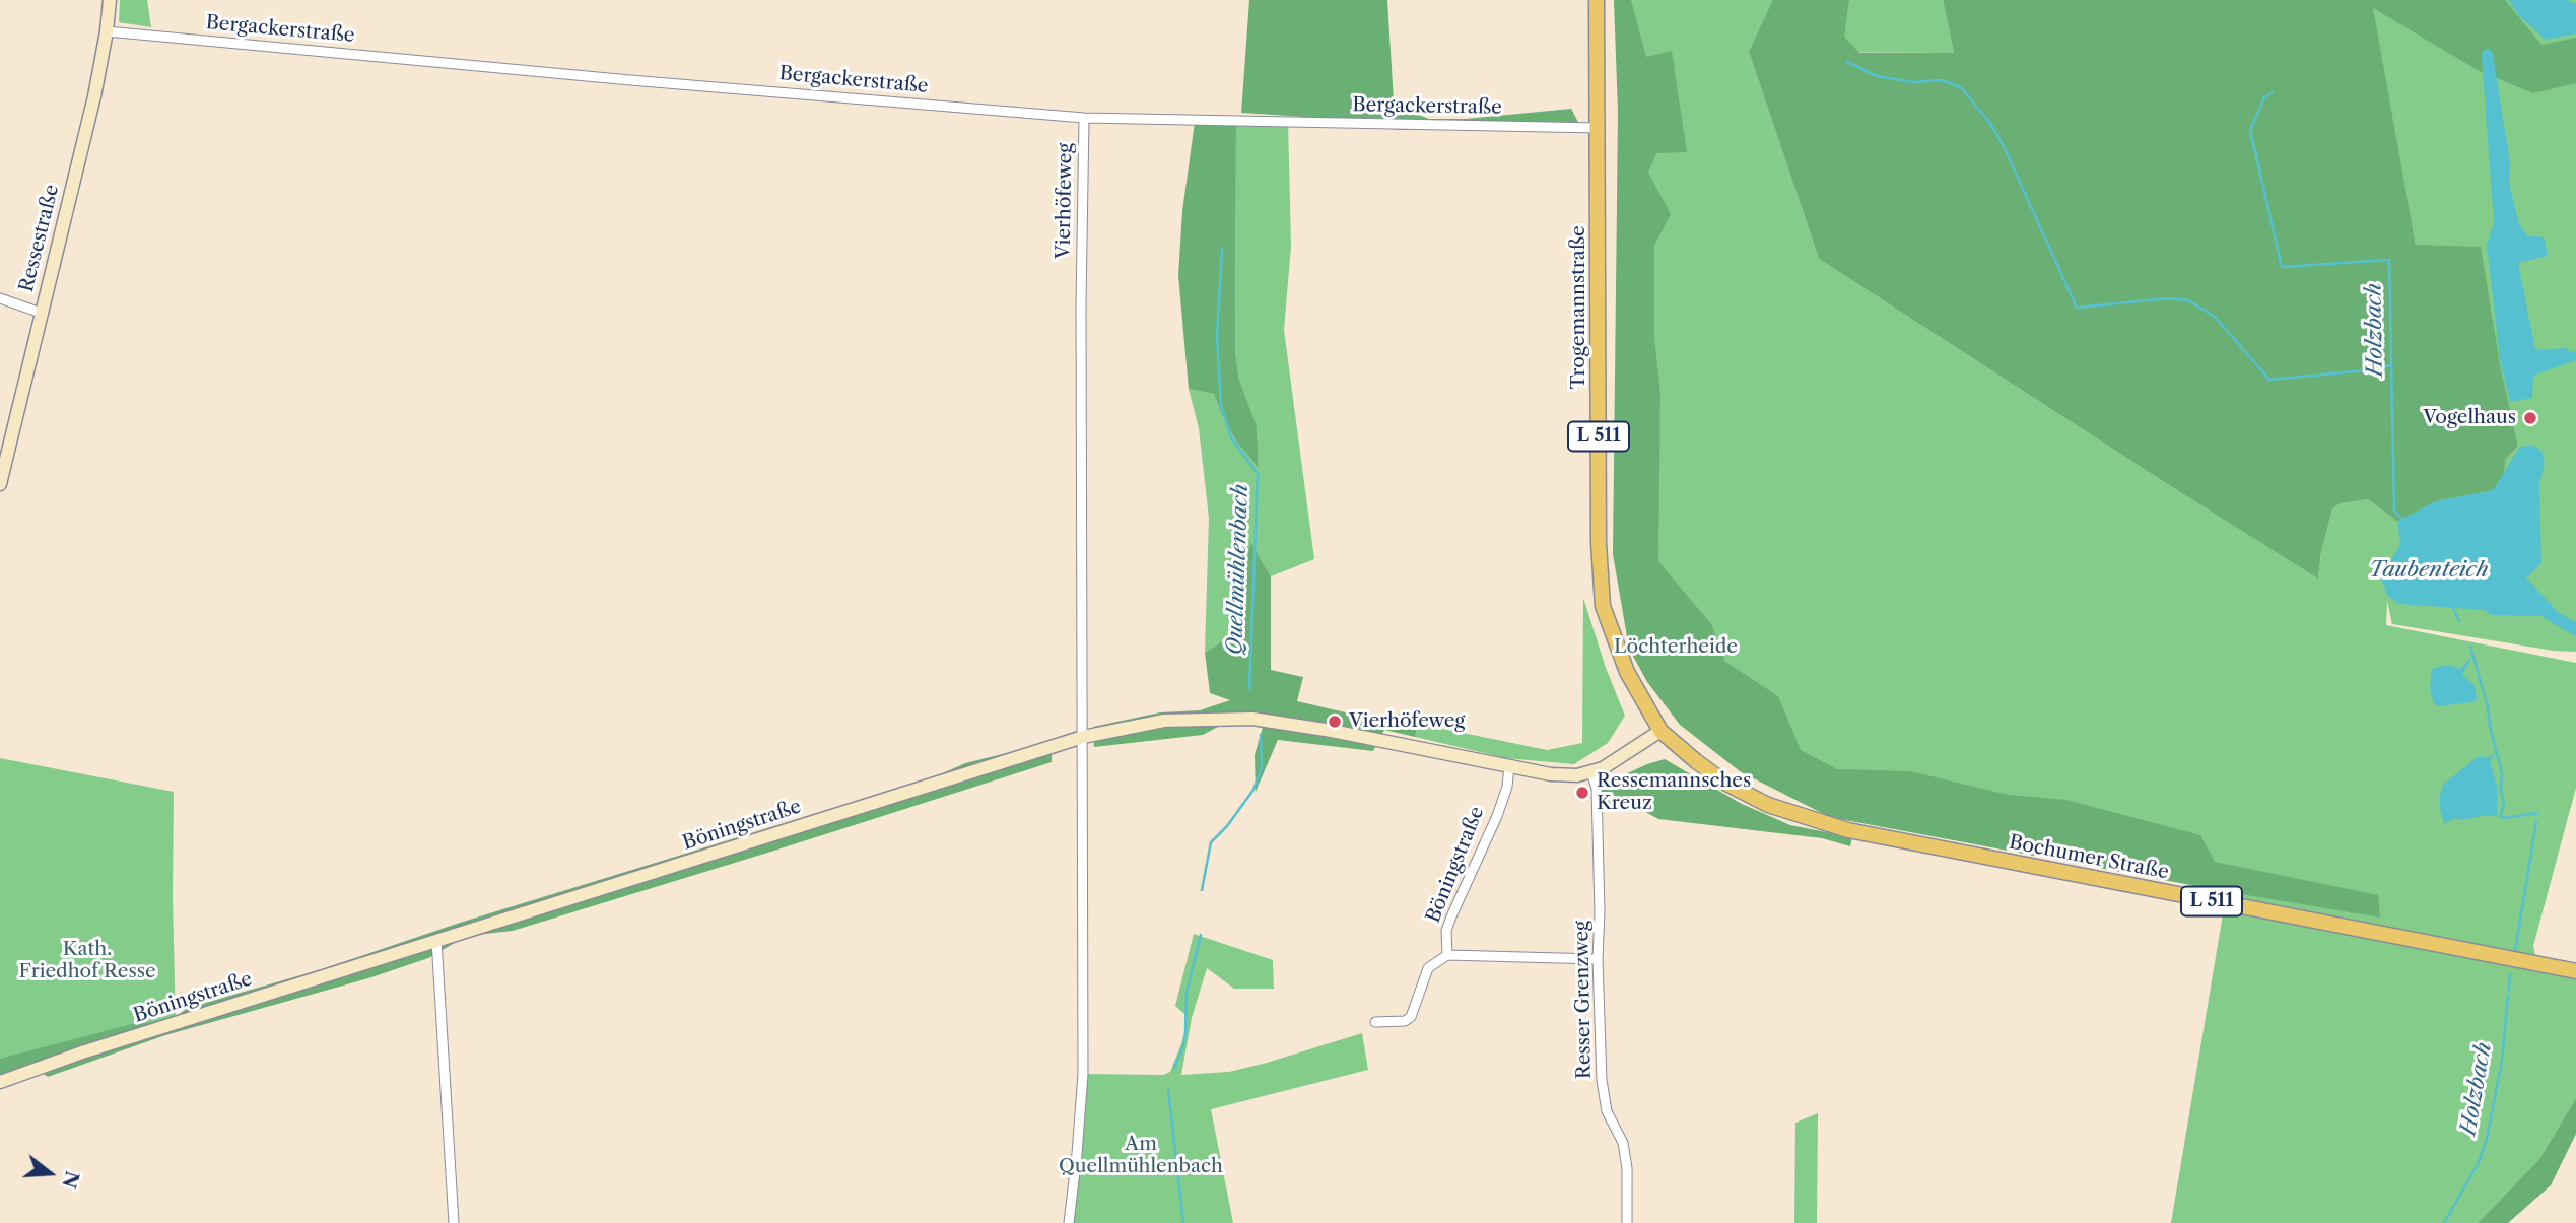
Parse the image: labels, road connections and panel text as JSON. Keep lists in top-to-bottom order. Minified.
{"streets":{"main road":["Ressestraße","Trogemannstraße","L 511","Böningstraße","Bochumer Straße"],"street":["Bergackerstraße","Vierhöfeweg","Resser Grenzweg"]},"crossings":[["Bergackerstraße","Vierhöfeweg"],["Bergackerstraße","Ressestraße"],["Bergackerstraße","Trogemannstraße"],["Bergackerstraße","L 511"],["Vierhöfeweg","Böningstraße"],["Trogemannstraße","L 511"],["Trogemannstraße","Böningstraße"],["Trogemannstraße","Bochumer Straße"],["Böningstraße","Bochumer Straße"],["Böningstraße","Resser Grenzweg"]],"water":["Holzbach","Quellmühlenbach","Taubenteich"],"parks":["Löchterheide","Kath. Friedhof Resse","Am Quellmühlenbach"],"places":["Vogelhaus","Vierhöfeweg","Ressemannsches Kreuz"],"north":"right"}
